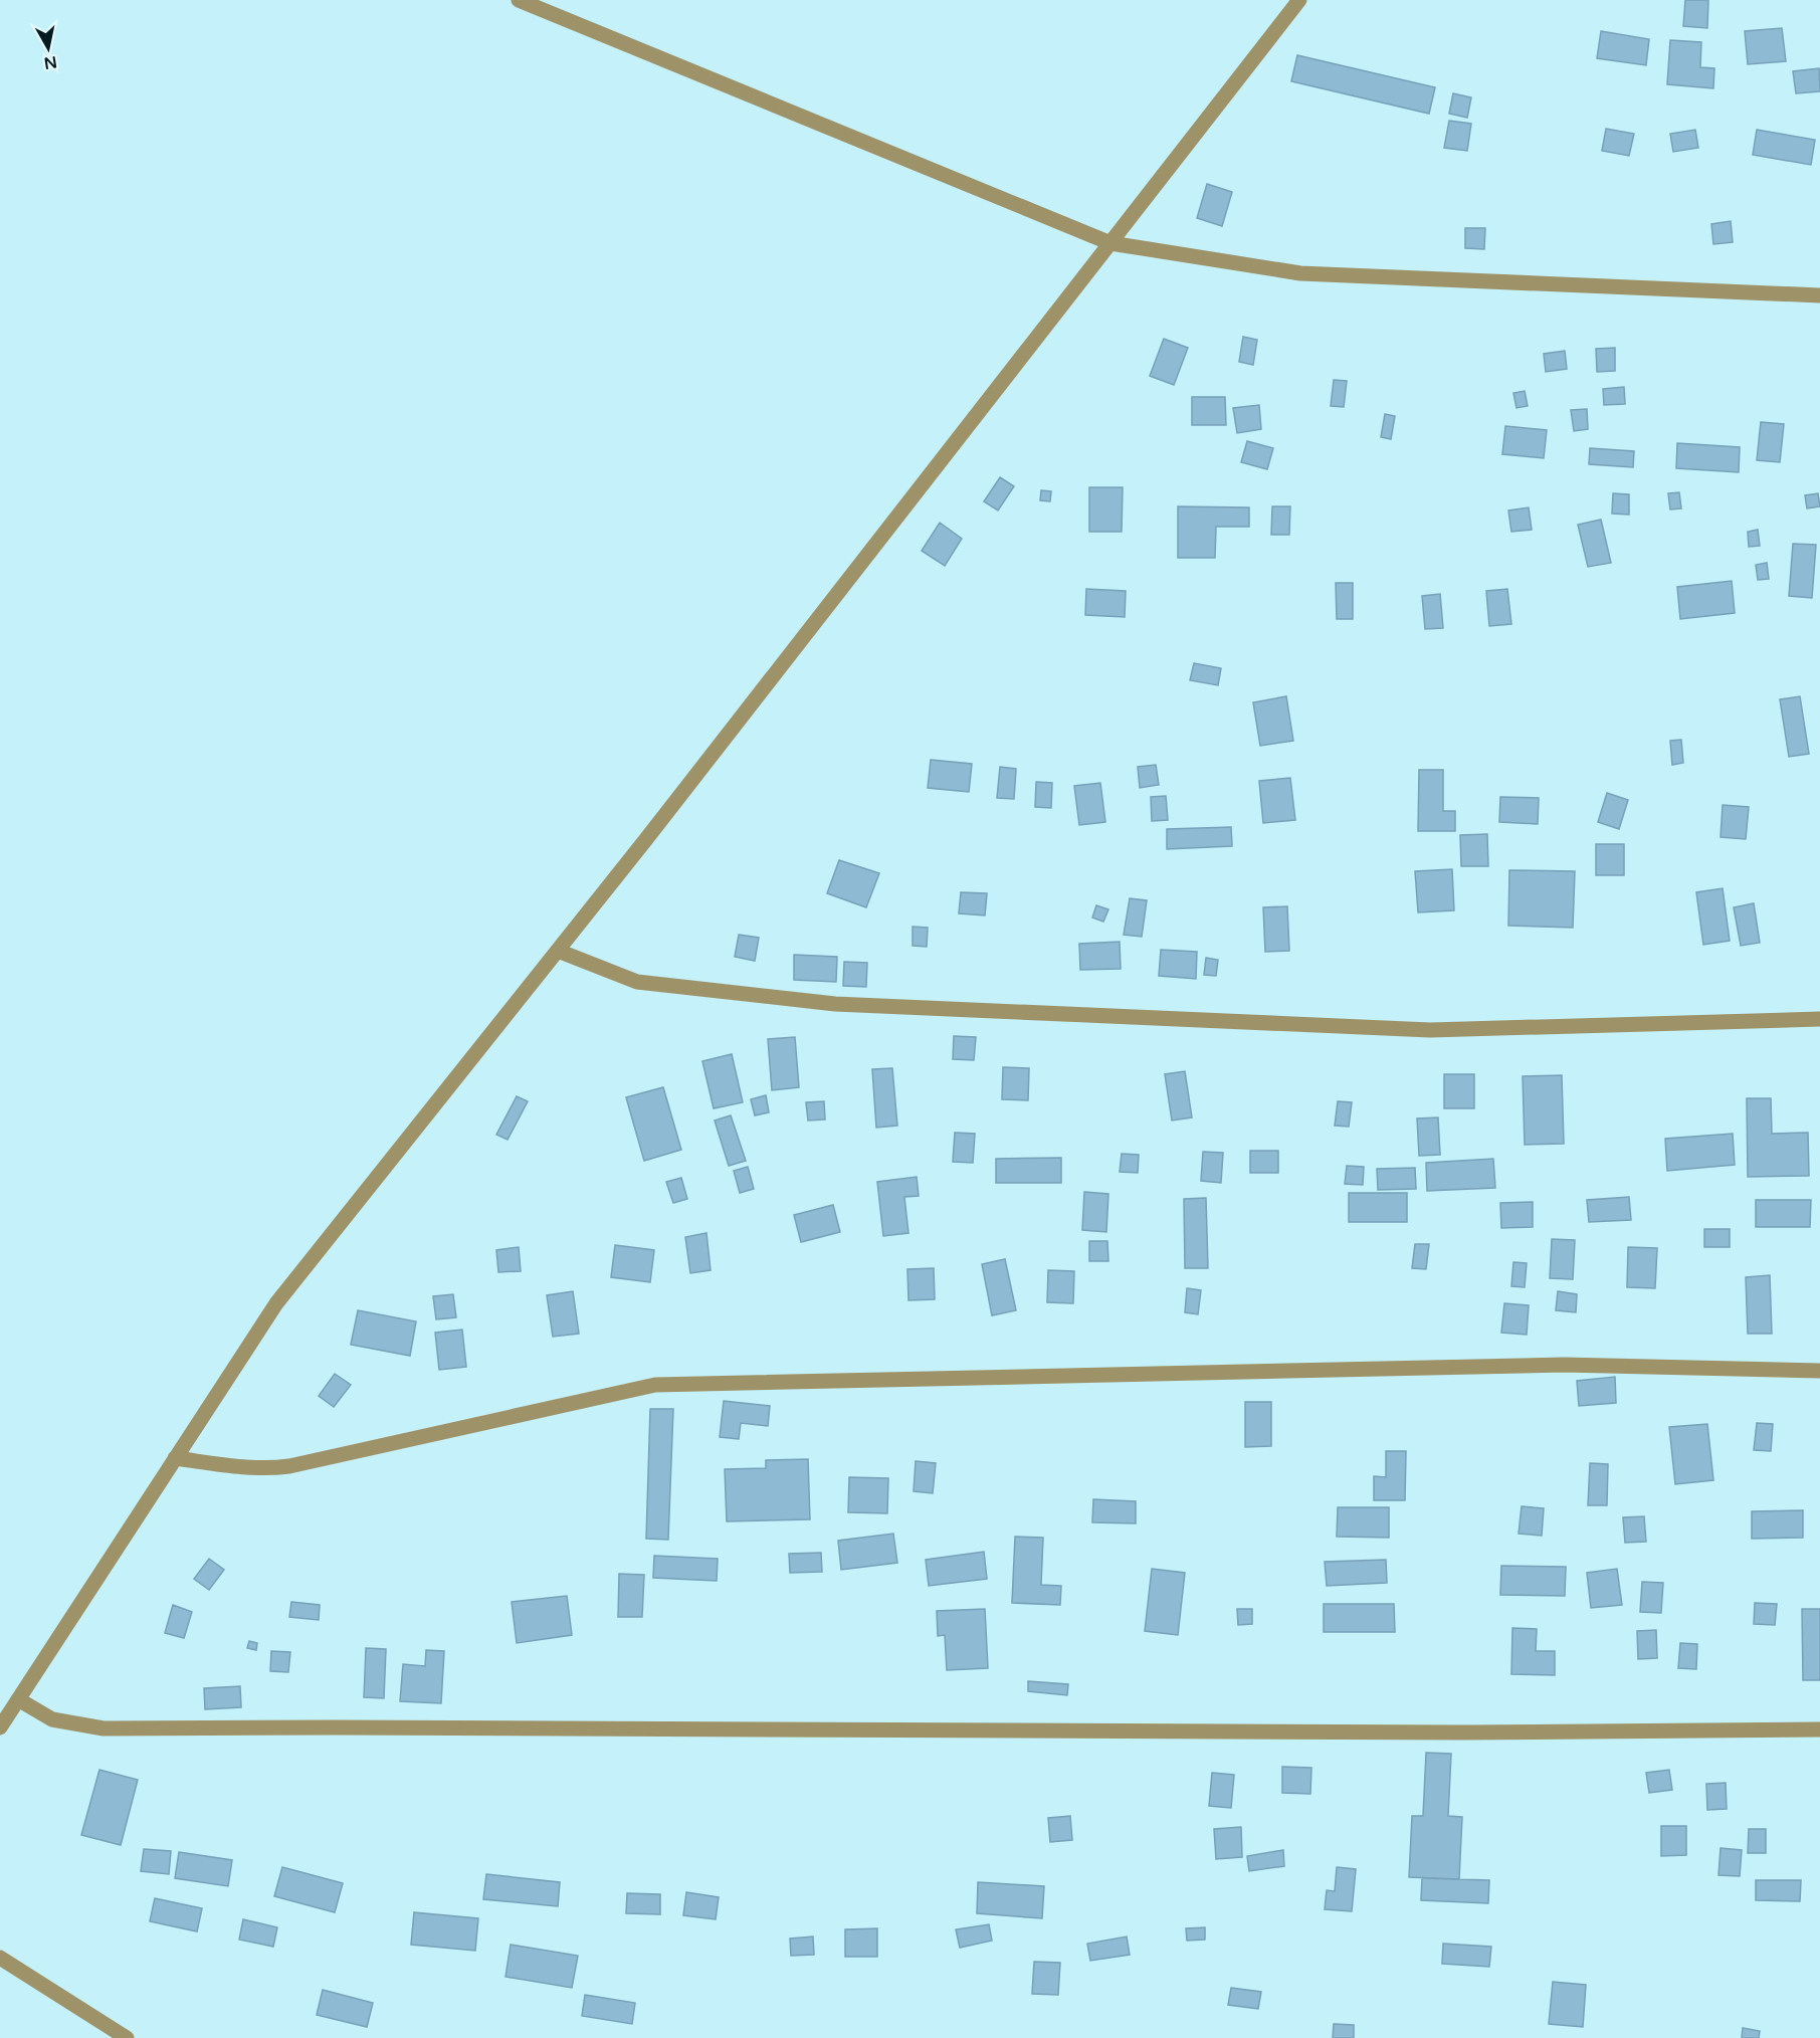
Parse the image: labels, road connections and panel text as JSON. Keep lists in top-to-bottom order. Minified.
{"north":"bottom"}
